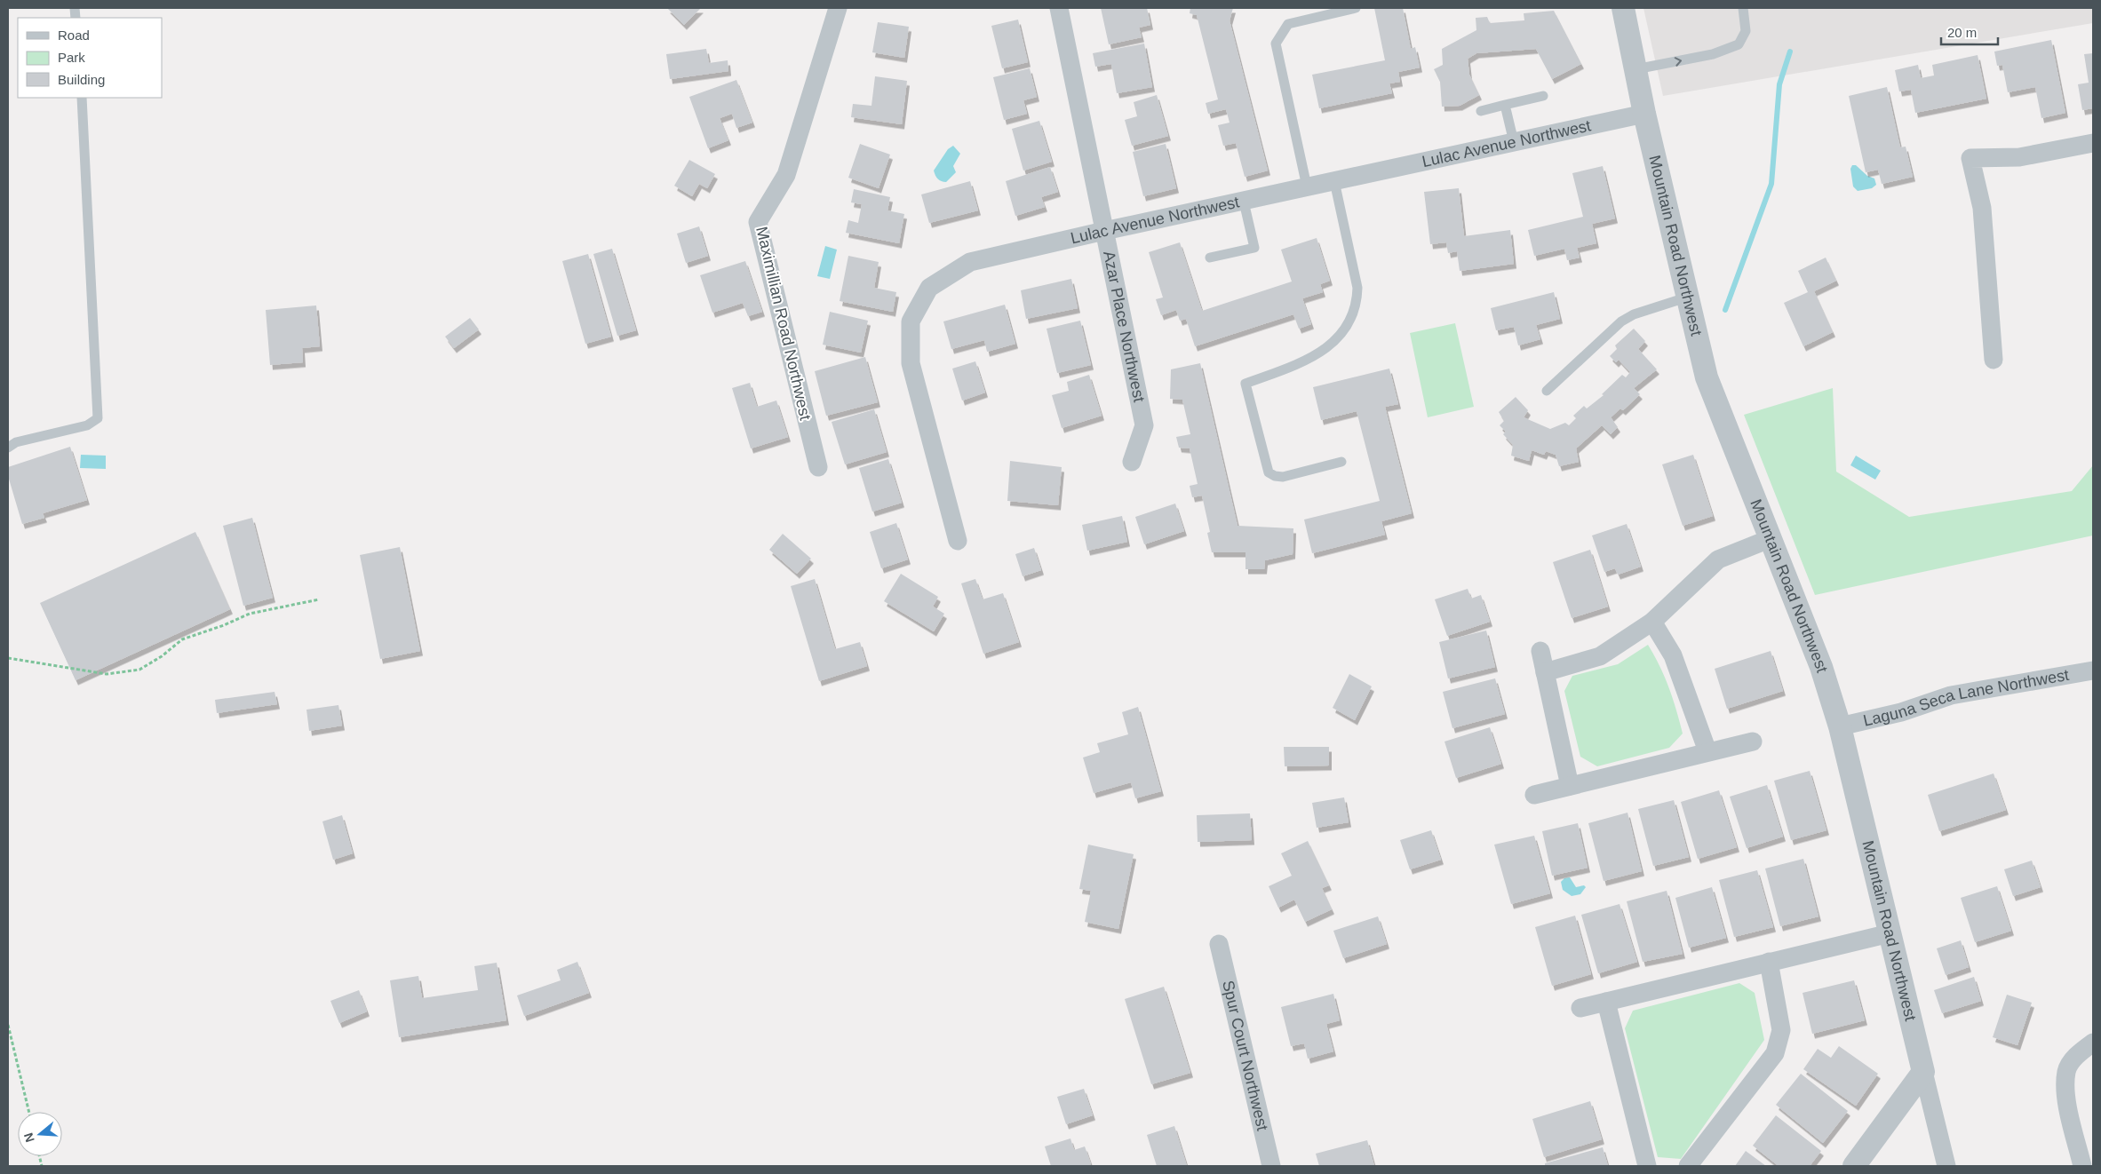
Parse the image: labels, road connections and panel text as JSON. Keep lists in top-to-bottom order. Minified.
{"streets":{"street":["Lulac Avenue Northwest","Mountain Road Northwest","Maximillian Road Northwest","Azar Place Northwest","Laguna Seca Lane Northwest","Spur Court Northwest"]},"crossings":[["Lulac Avenue Northwest","Mountain Road Northwest"],["Lulac Avenue Northwest","Azar Place Northwest"],["Mountain Road Northwest","Laguna Seca Lane Northwest"]],"legend":["Road","Park","Building"],"scale_bar":"20 m","north":"left"}
